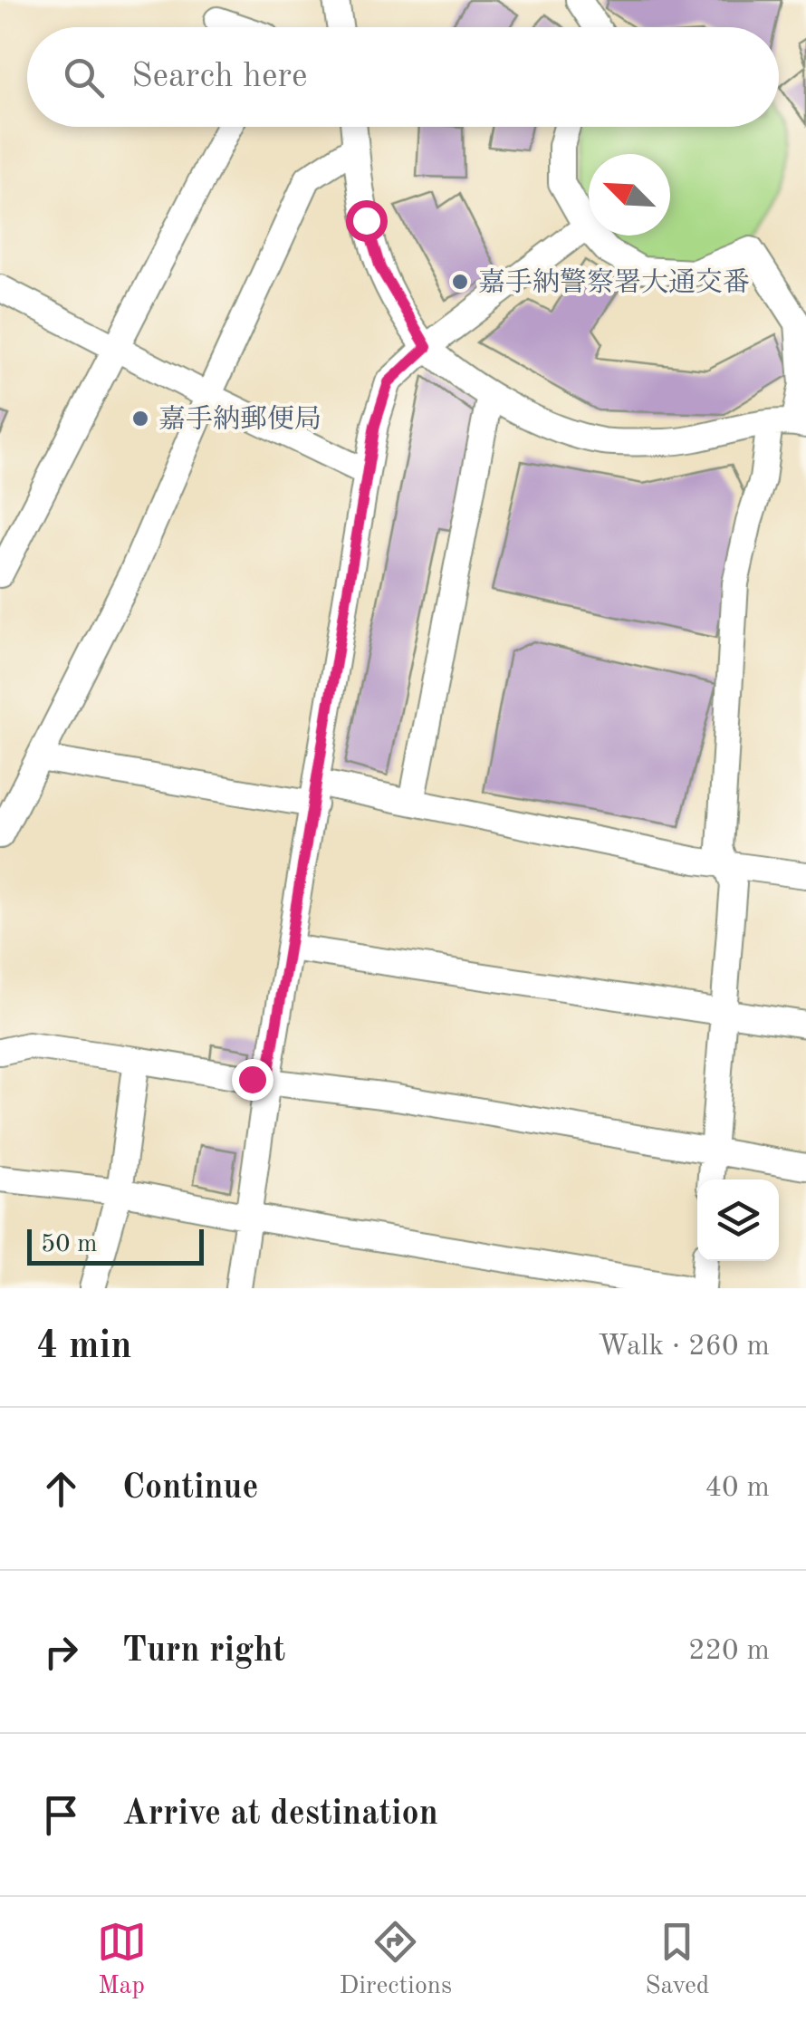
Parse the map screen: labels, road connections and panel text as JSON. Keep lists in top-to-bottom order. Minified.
{"places":["嘉手納警察署大通交番","嘉手納郵便局"],"scale_bar":"50 m","north":"top left","page":{"search":"Search here","scale":"50 m","heading":["4 min","Walk · 260 m"],"list":[["Continue","40 m"],["Turn right","220 m"],"Arrive at destination"],"nav":["Map","Directions","Saved"]}}
